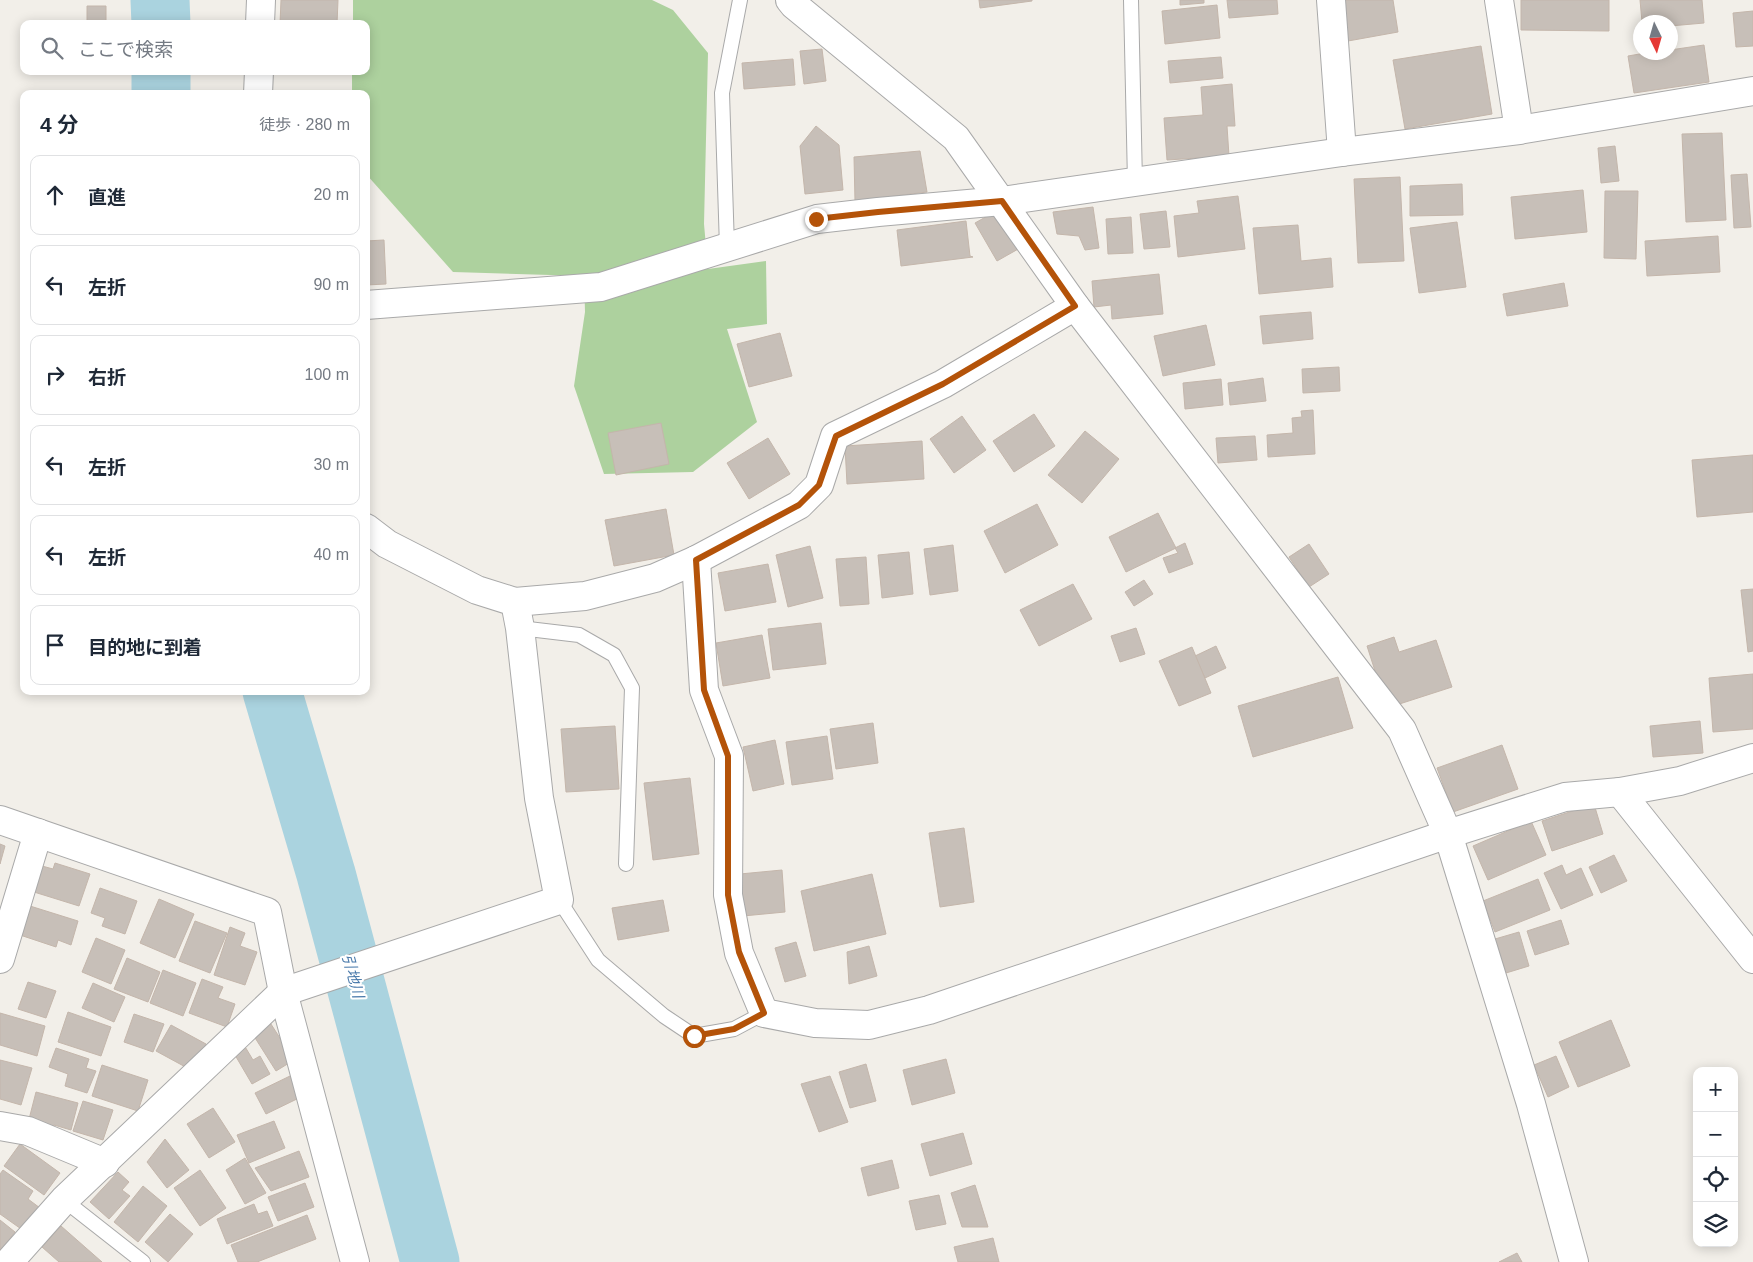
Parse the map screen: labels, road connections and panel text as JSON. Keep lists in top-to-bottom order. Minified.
{"water":["引地川"],"north":"bottom","page":{"search":"ここで検索","heading":["4 分","徒歩 · 280 m"],"list":[["直進","20 m"],["左折","90 m"],["右折","100 m"],["左折","30 m"],["左折","40 m"],"目的地に到着"],"map_buttons":["+","−"]}}
